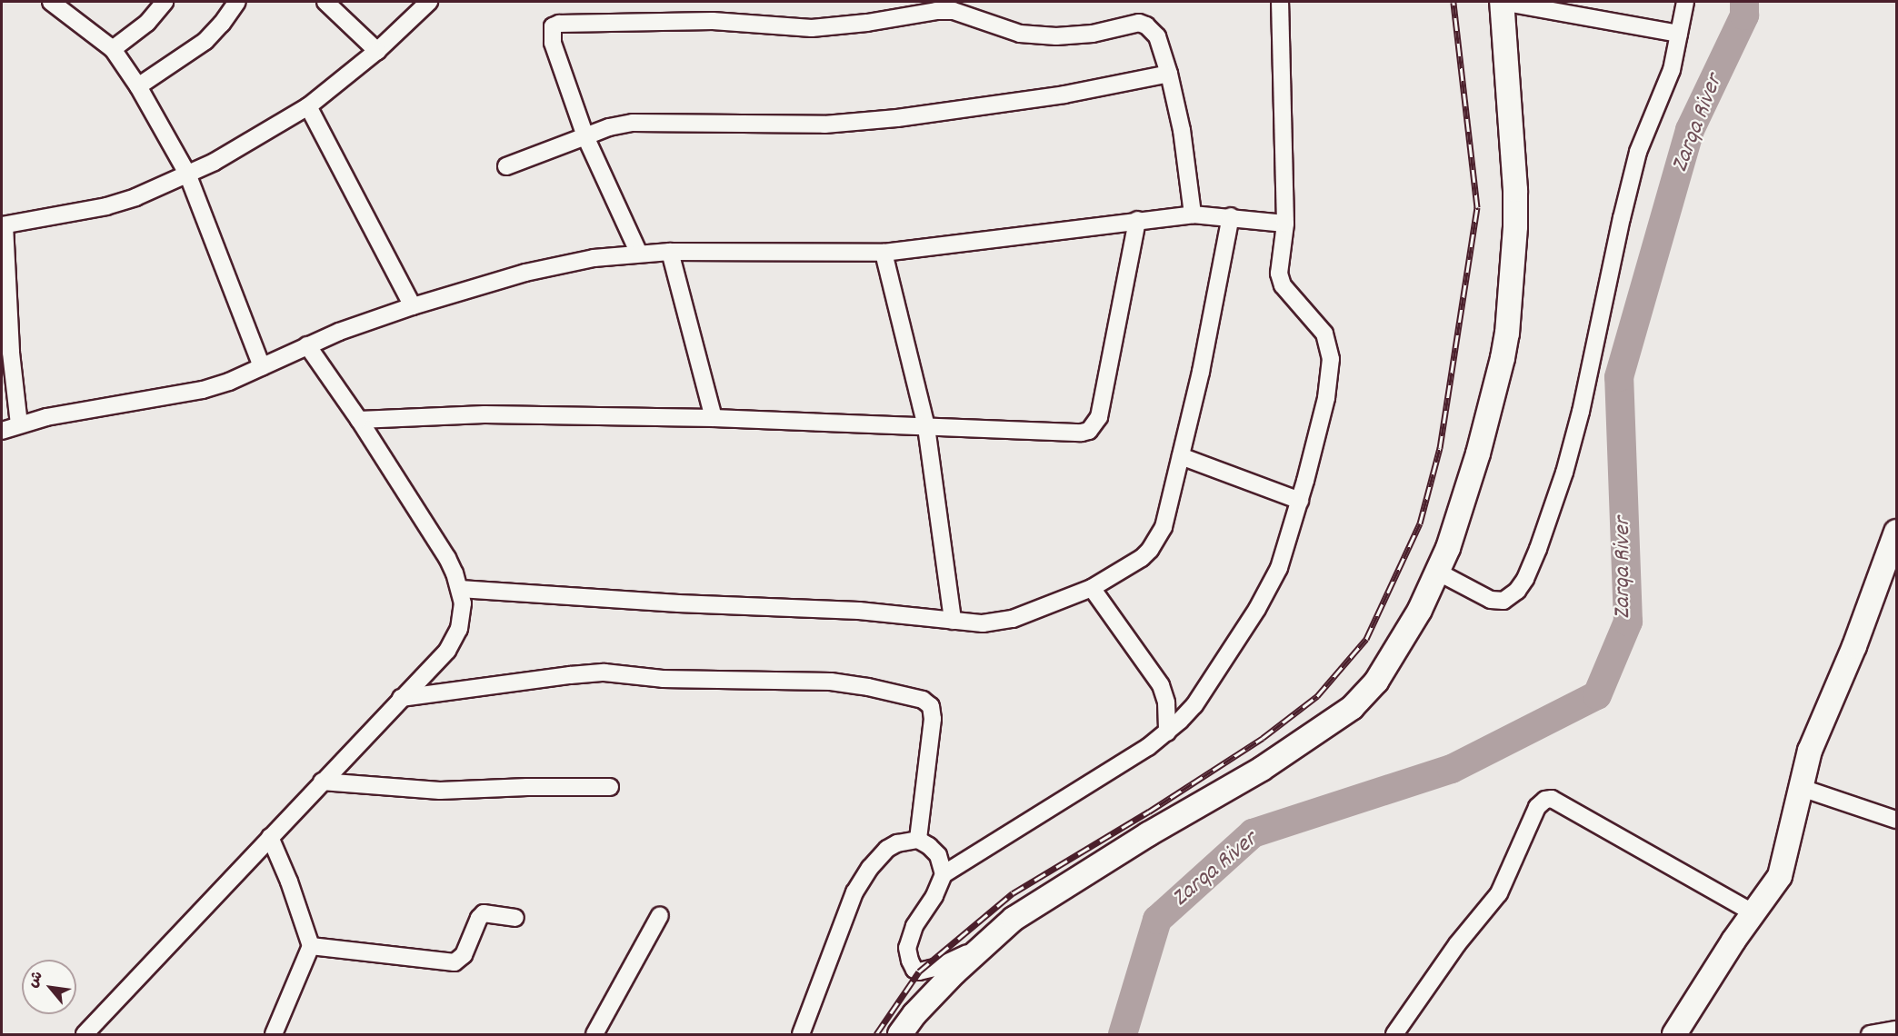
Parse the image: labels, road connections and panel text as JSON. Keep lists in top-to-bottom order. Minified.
{"water":["Zarqa River"],"north":"top left"}
